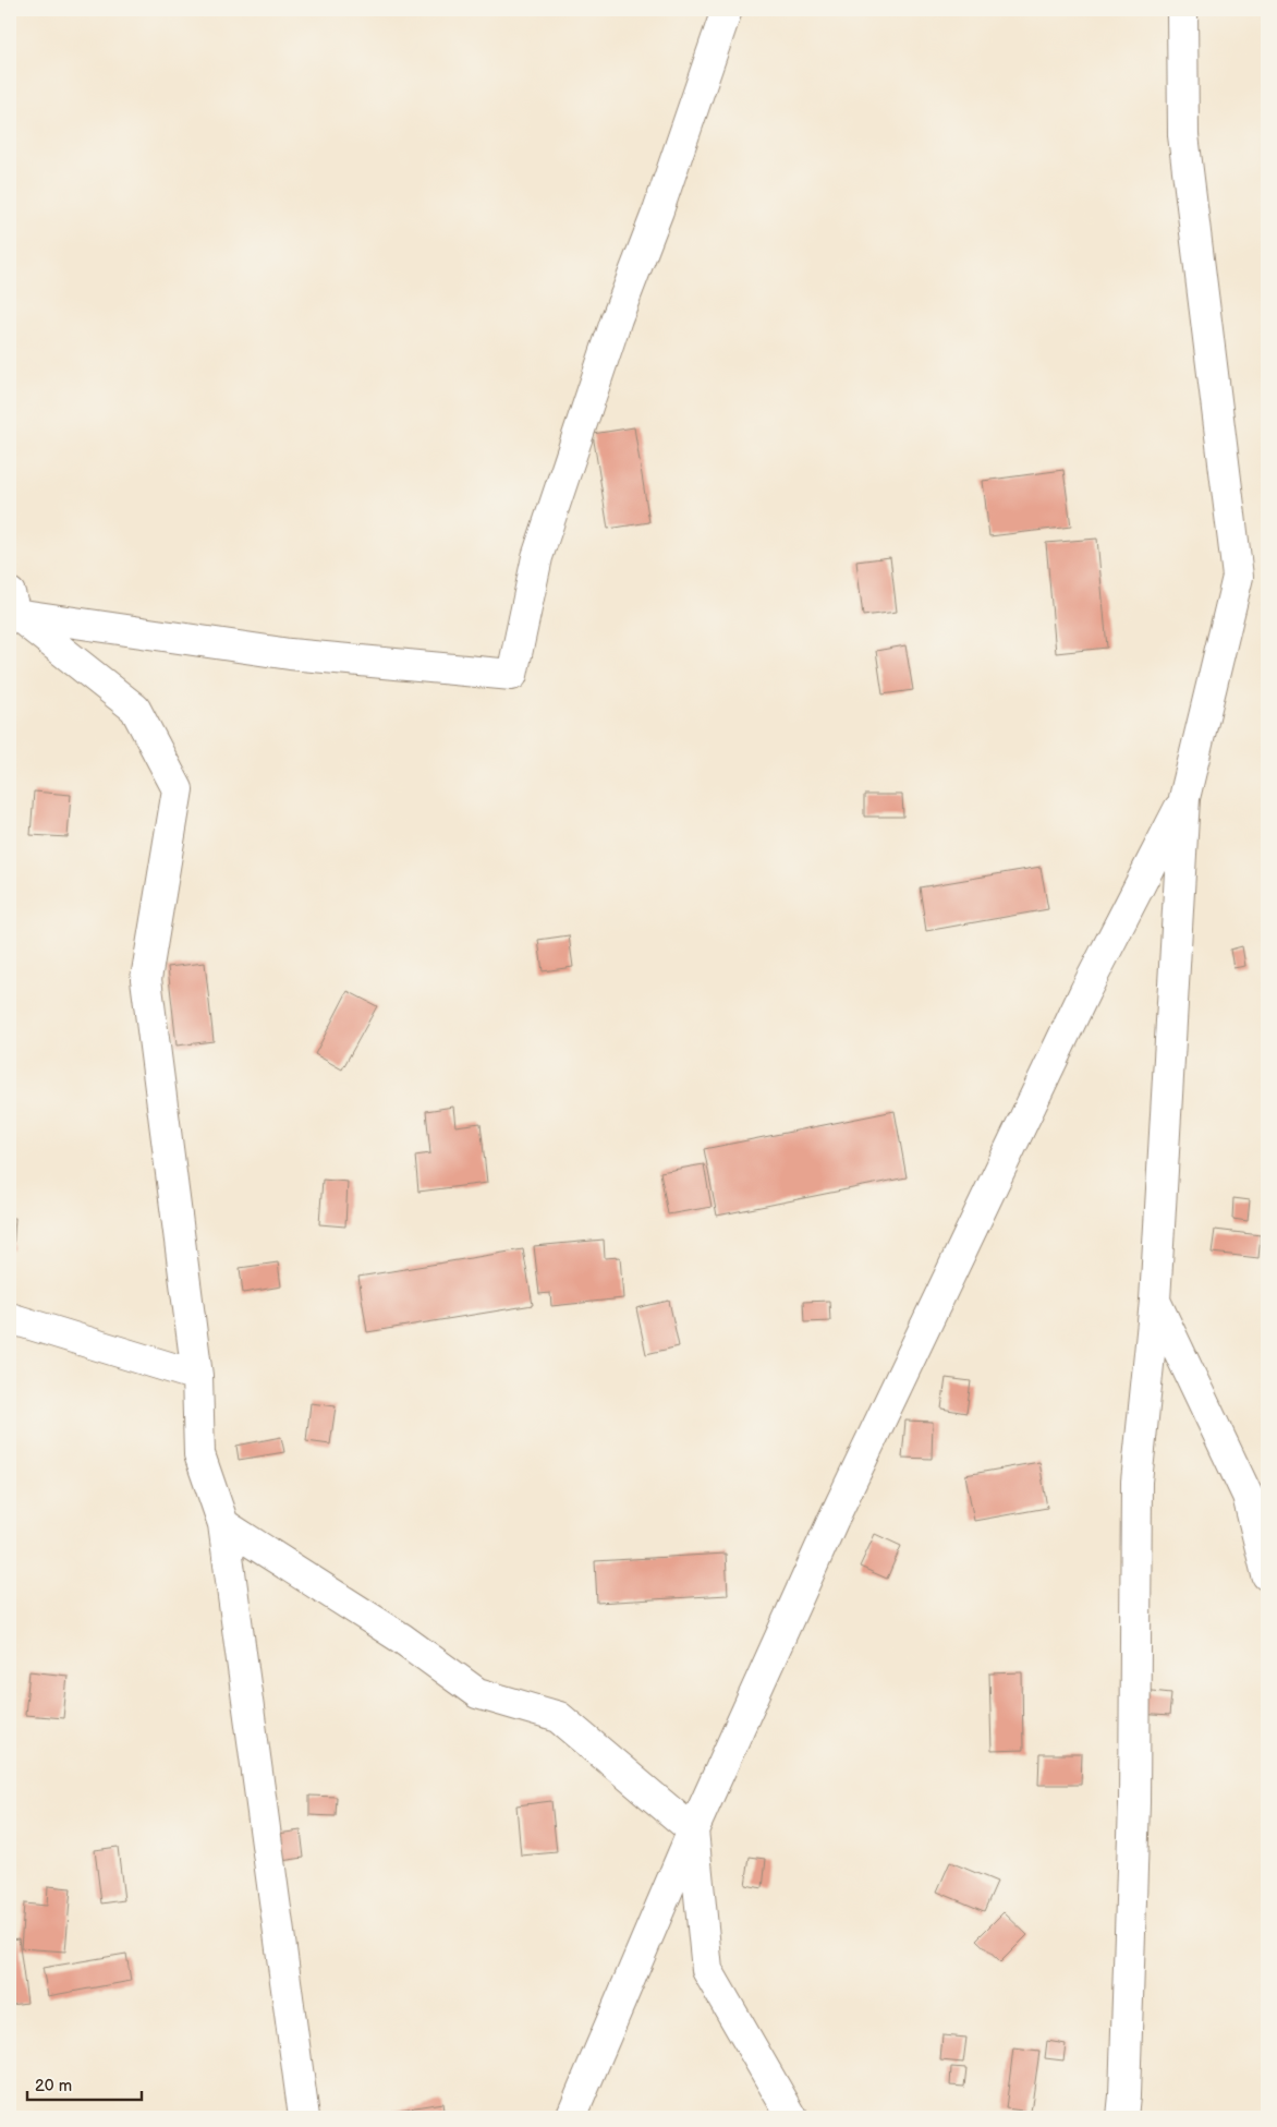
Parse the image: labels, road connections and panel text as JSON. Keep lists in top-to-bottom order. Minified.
{"scale_bar":"20 m"}
